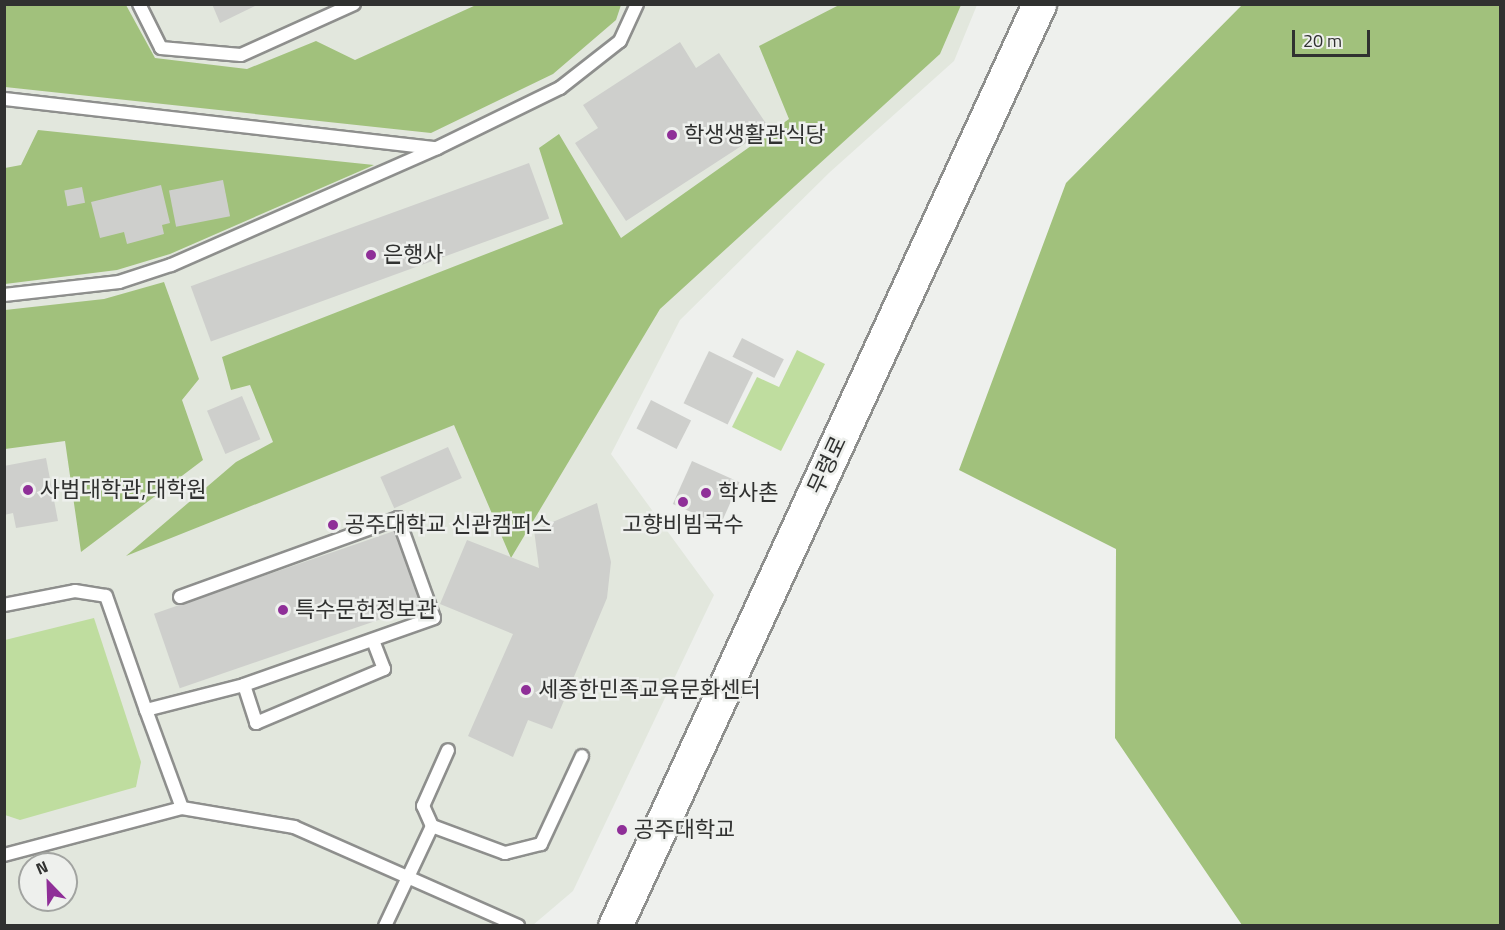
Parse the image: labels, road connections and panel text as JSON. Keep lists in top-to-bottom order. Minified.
{"streets":{"main road":["무령로"]},"places":["학생생활관식당","은행사","사범대학관,대학원","학사촌","고향비빔국수","공주대학교 신관캠퍼스","특수문헌정보관","세종한민족교육문화센터","공주대학교"],"scale_bar":"20 m","north":"top left"}
